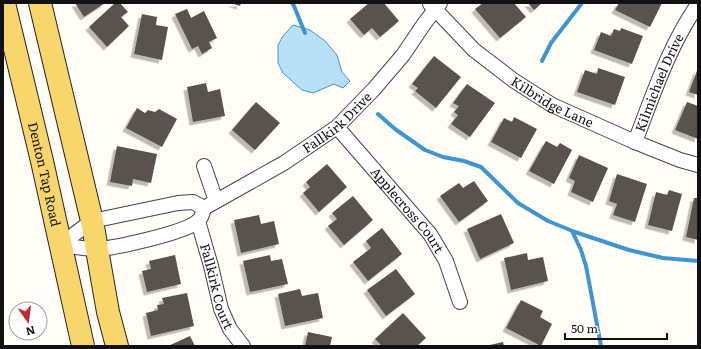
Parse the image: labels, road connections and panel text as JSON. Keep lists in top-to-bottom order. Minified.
{"streets":{"main road":["Denton Tap Road"],"street":["Kilmichael Drive","Kilbridge Lane","Fallkirk Drive","Applecross Court","Fallkirk Court"]},"crossings":[["Kilmichael Drive","Kilbridge Lane"],["Kilbridge Lane","Fallkirk Drive"],["Fallkirk Drive","Applecross Court"]],"scale_bar":"50 m","north":"bottom"}
